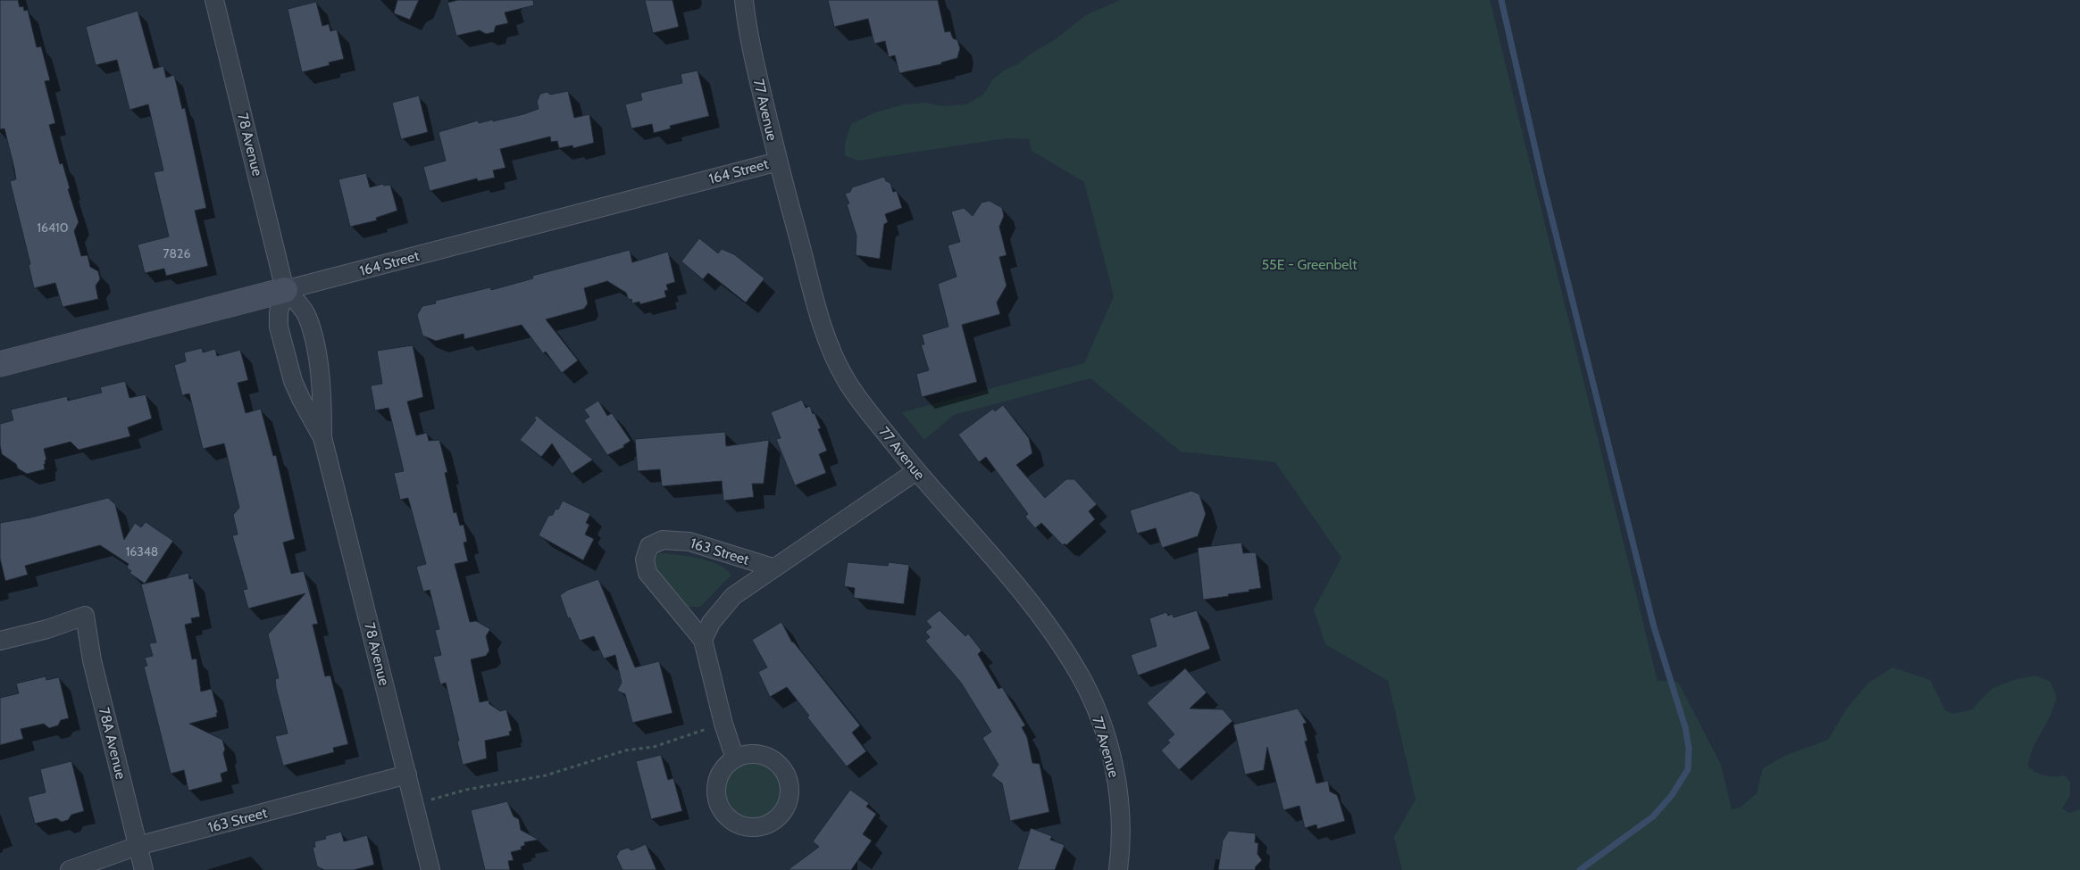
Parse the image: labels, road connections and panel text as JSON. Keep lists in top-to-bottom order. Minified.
{"streets":{"street":["77 Avenue","78 Avenue","164 Street","163 Street","78A Avenue"]},"crossings":[["77 Avenue","164 Street"],["77 Avenue","163 Street"],["78 Avenue","164 Street"],["78 Avenue","163 Street"],["163 Street","78A Avenue"]],"parks":["55E - Greenbelt"],"house_numbers":["16410","7826","16348"]}
